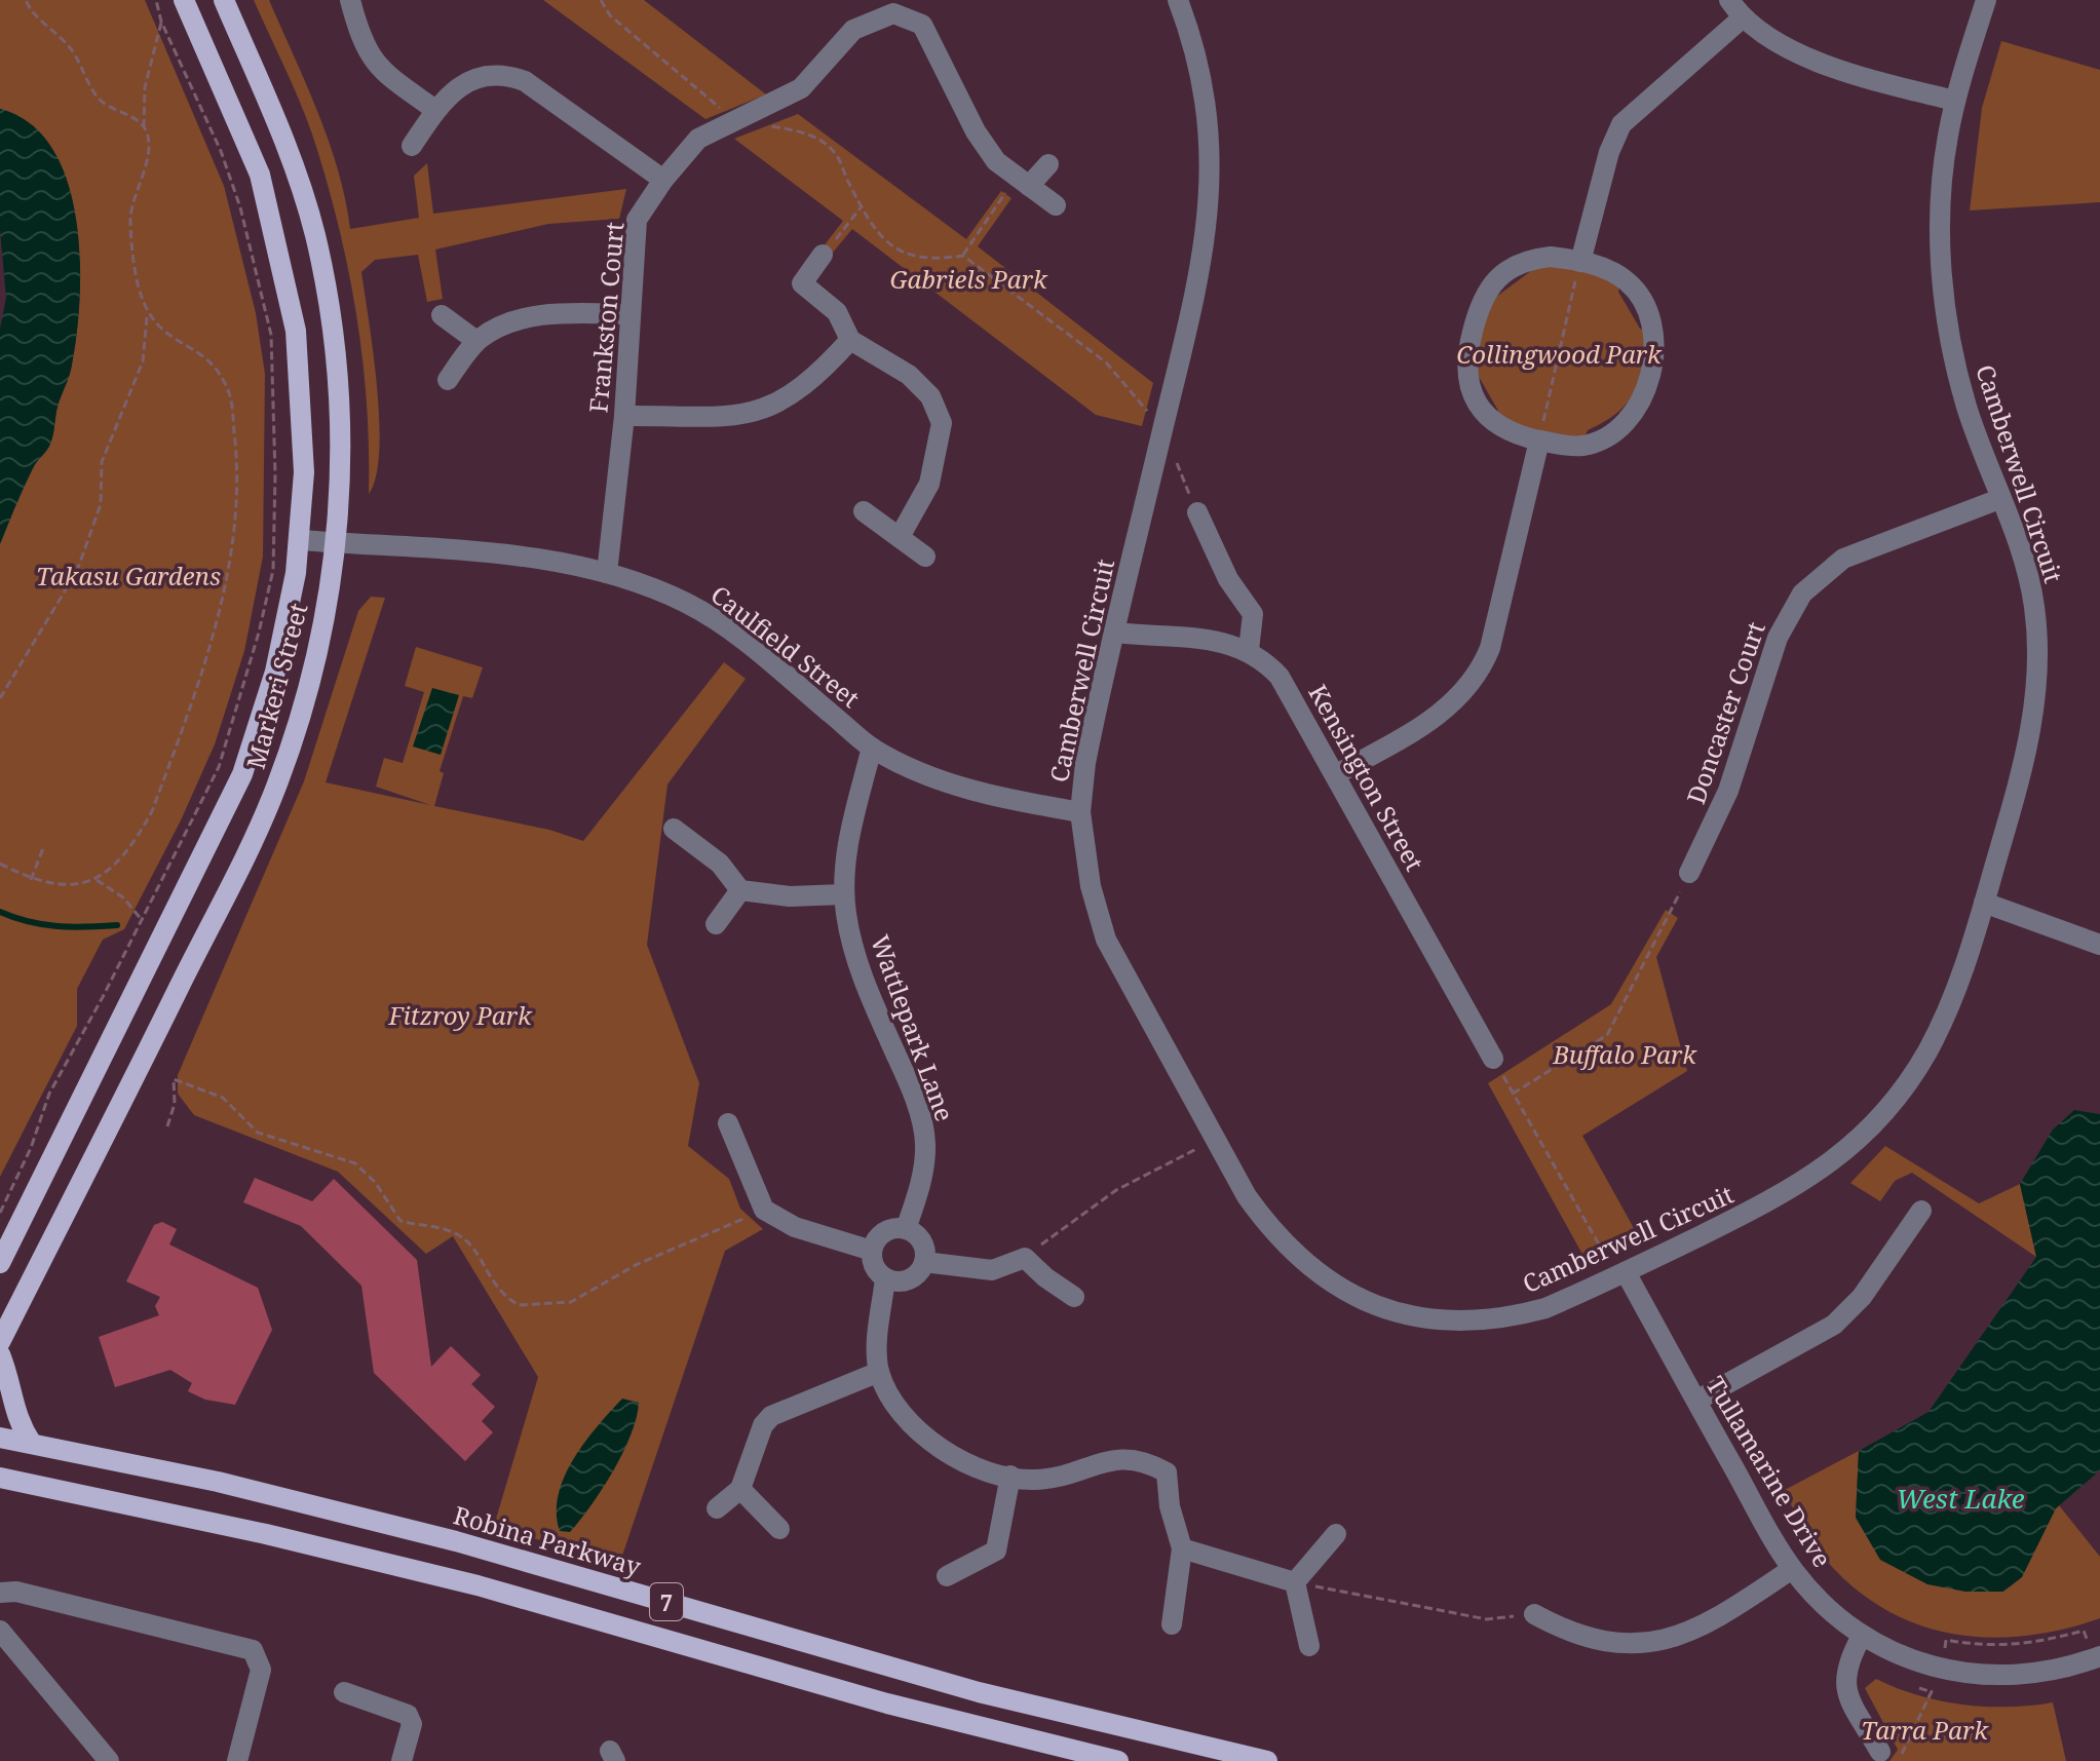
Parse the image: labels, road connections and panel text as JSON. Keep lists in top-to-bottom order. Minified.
{"streets":{"main road":["Markeri Street","Robina Parkway","7"],"street":["Frankston Court","Camberwell Circuit","Caulfield Street","Doncaster Court","Kensington Street","Wattlepark Lane","Tullamarine Drive"]},"crossings":[["Frankston Court","Caulfield Street"],["Camberwell Circuit","Caulfield Street"],["Camberwell Circuit","Doncaster Court"],["Camberwell Circuit","Kensington Street"],["Camberwell Circuit","Tullamarine Drive"],["Caulfield Street","Markeri Street"],["Caulfield Street","Wattlepark Lane"]],"water":["West Lake"],"parks":["Gabriels Park","Collingwood Park","Takasu Gardens","Fitzroy Park","Buffalo Park","Tarra Park"]}
